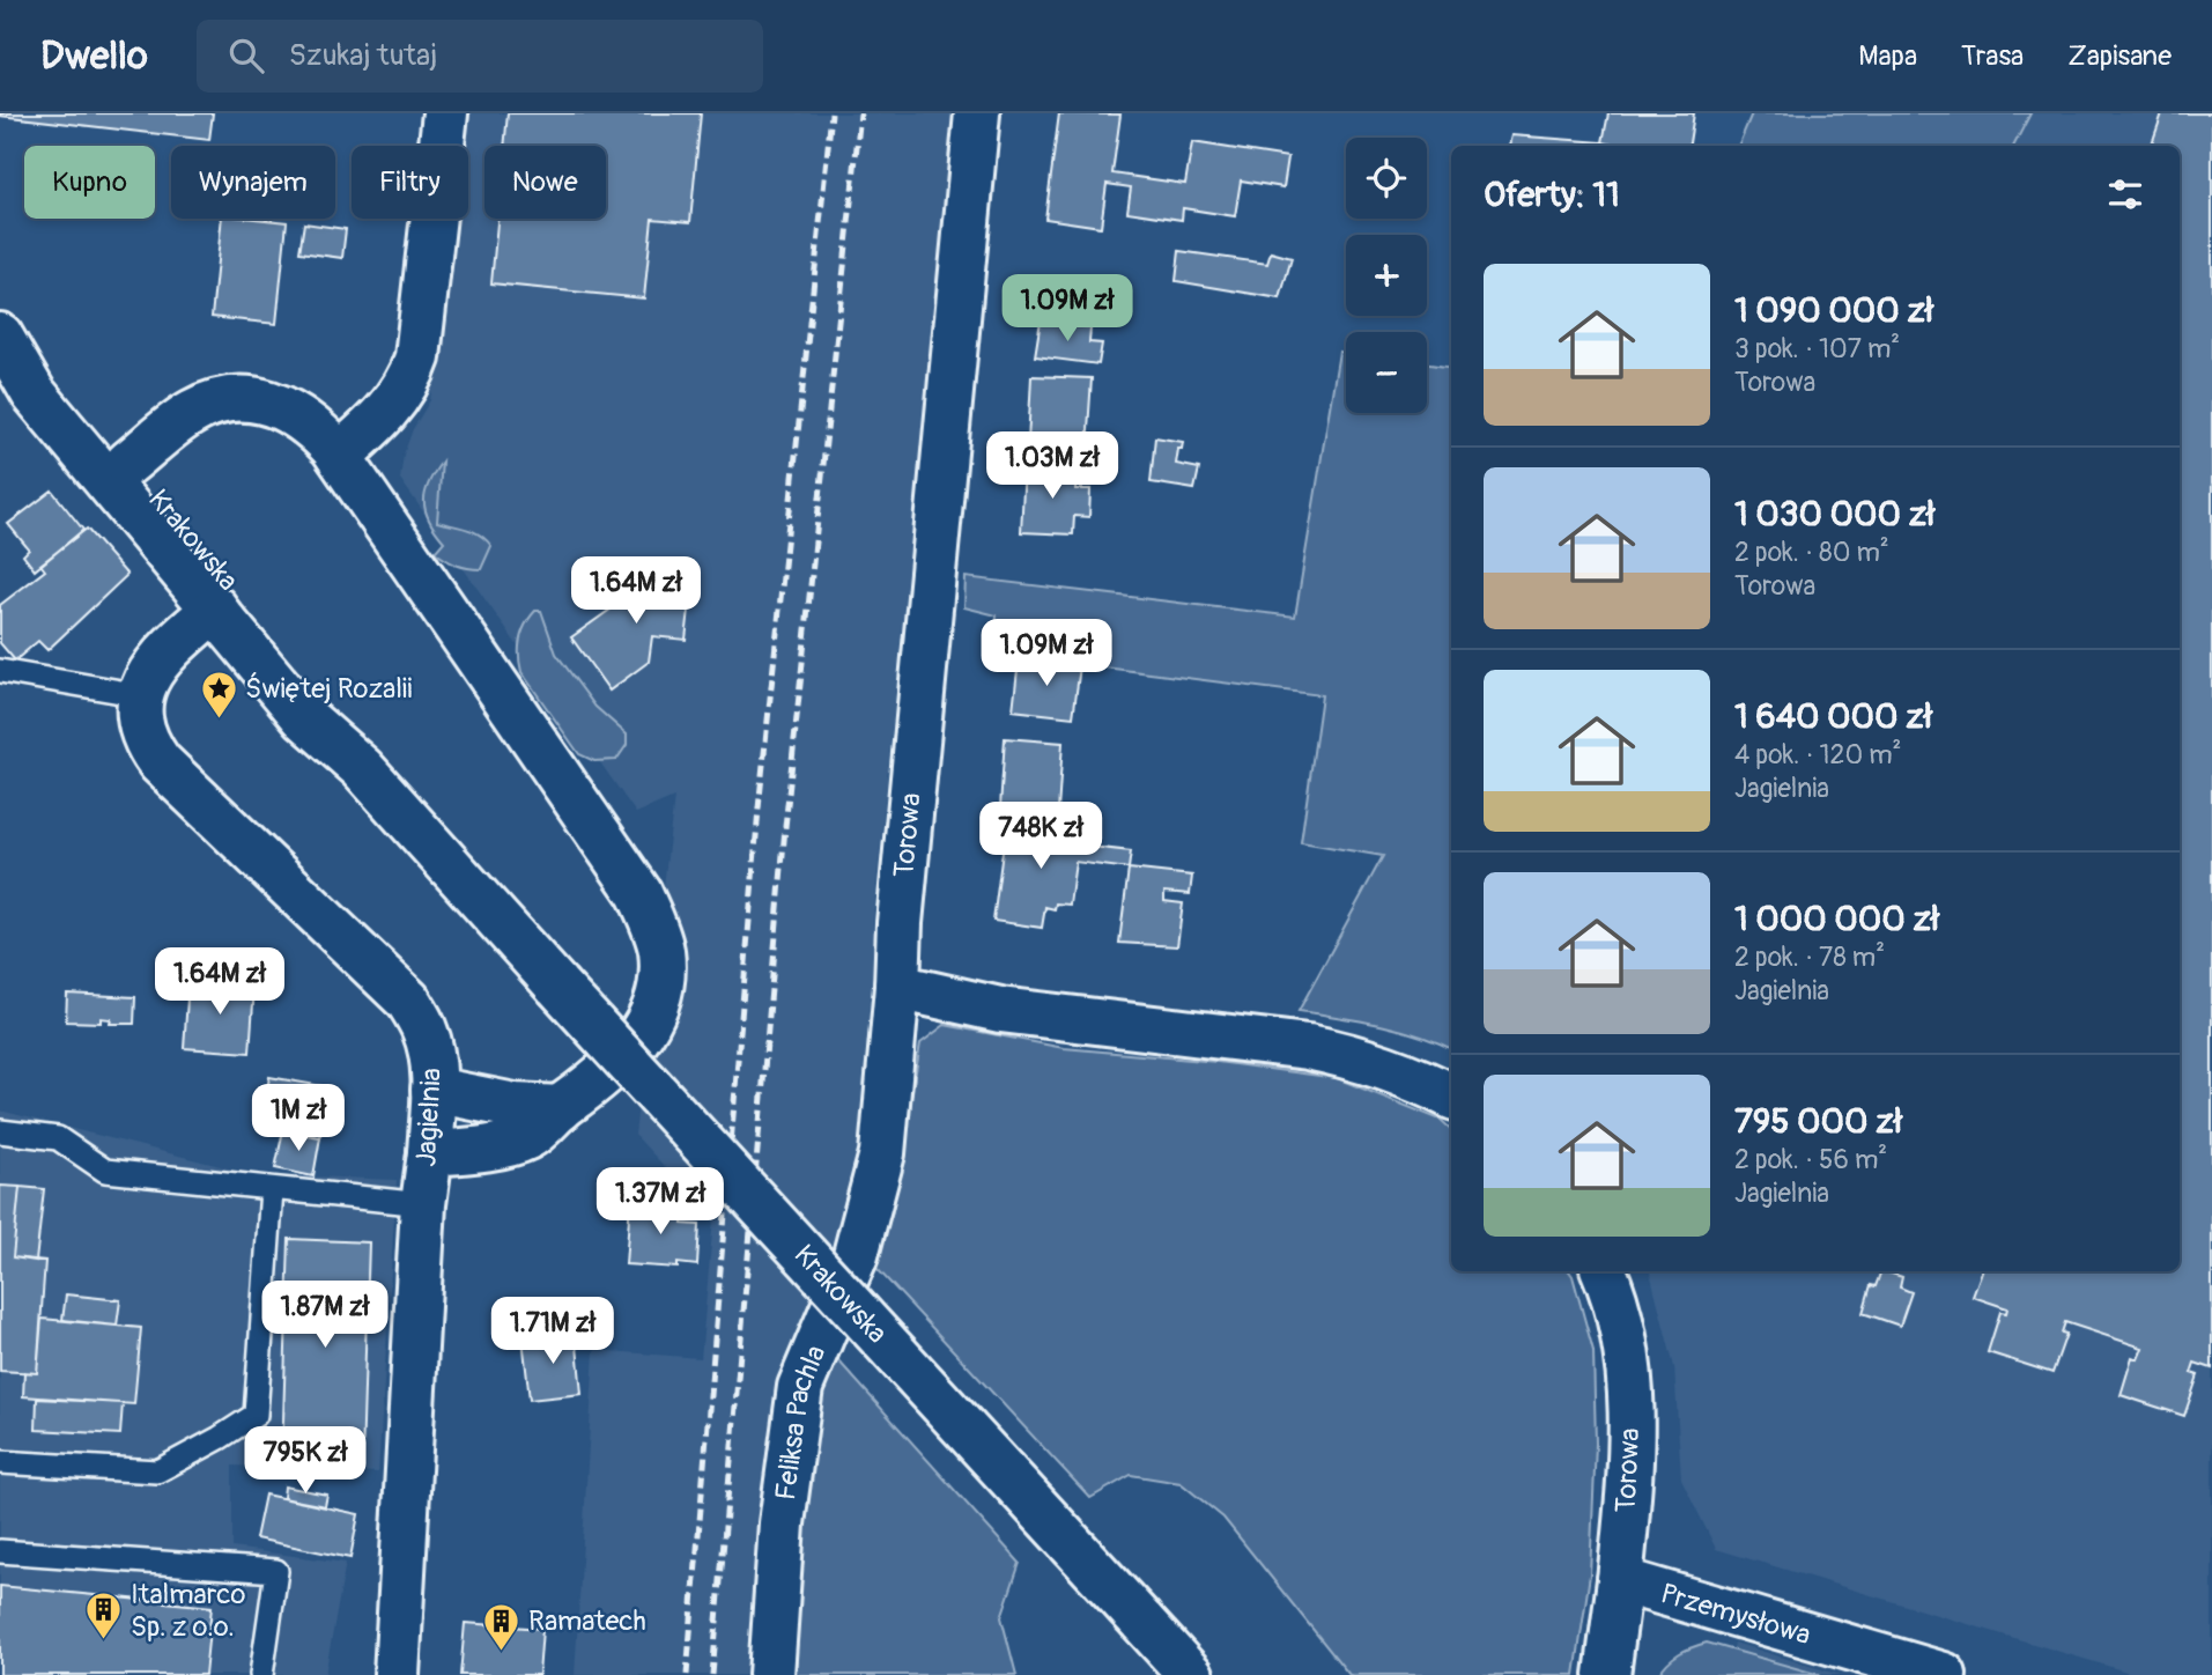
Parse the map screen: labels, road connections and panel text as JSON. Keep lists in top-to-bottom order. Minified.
{"streets":{"street":["Krakowska","Torowa","Jagielnia","Feliksa Pachla","Przemysłowa"]},"crossings":[["Torowa","Feliksa Pachla"],["Torowa","Przemysłowa"]],"places":{"place":["Świętej Rozalii"],"building":["Italmarco Sp. z o.o.","Ramatech"]},"page":{"header":"Dwello","search":"Szukaj tutaj","nav":["Mapa","Trasa","Zapisane"],"map_buttons":["+","−"],"chip":["Kupno","Wynajem","Filtry","Nowe"],"heading":"Oferty: 11","list":[{"name":"1 090 000 zł","note":"3 pok. · 107 m² · Torowa"},{"name":"1 030 000 zł","note":"2 pok. · 80 m² · Torowa"},{"name":"1 640 000 zł","note":"4 pok. · 120 m² · Jagielnia"},{"name":"1 000 000 zł","note":"2 pok. · 78 m² · Jagielnia"},{"name":"795 000 zł","note":"2 pok. · 56 m² · Jagielnia"}],"price":["1.09M zł","1.03M zł","1.64M zł","1.09M zł","748K zł","1.64M zł","1M zł","1.37M zł","1.87M zł","1.71M zł","795K zł"]}}
